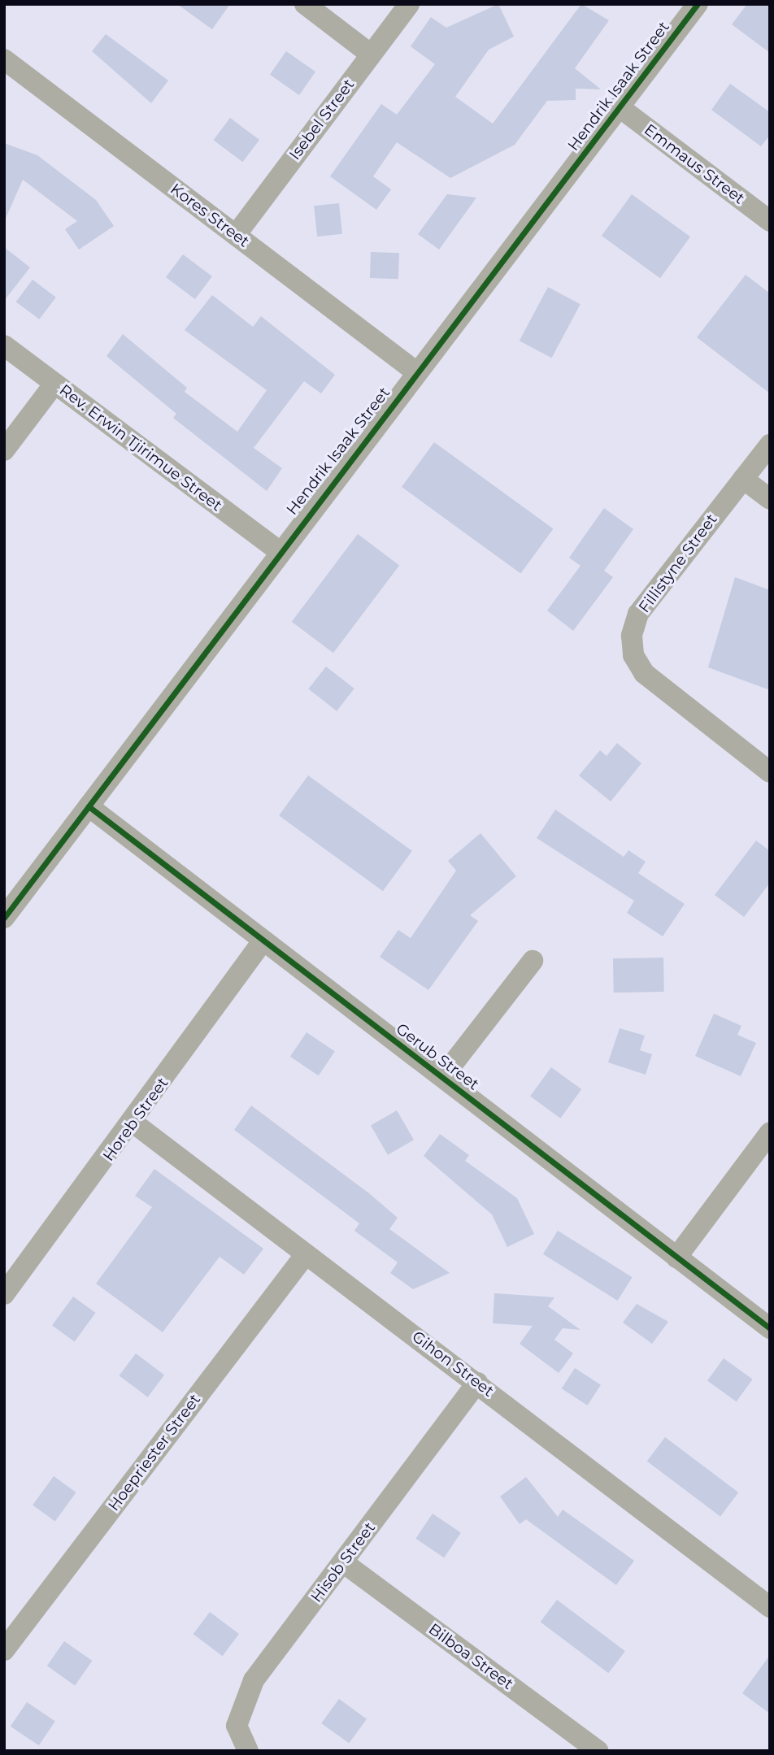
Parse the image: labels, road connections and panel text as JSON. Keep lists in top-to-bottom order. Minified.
{"streets":{"street":["Hendrik Isaak Street","Isebel Street","Emmaus Street","Kores Street","Rev. Erwin Tjirimue Street","Fillistyne Street","Gerub Street","Horeb Street","Gihon Street","Hoepriester Street","Hisob Street","Bilboa Street"]},"crossings":[["Hendrik Isaak Street","Emmaus Street"],["Hendrik Isaak Street","Kores Street"],["Hendrik Isaak Street","Rev. Erwin Tjirimue Street"],["Hendrik Isaak Street","Gerub Street"],["Isebel Street","Kores Street"],["Gerub Street","Horeb Street"],["Horeb Street","Gihon Street"],["Gihon Street","Hoepriester Street"],["Gihon Street","Hisob Street"],["Hisob Street","Bilboa Street"]]}
